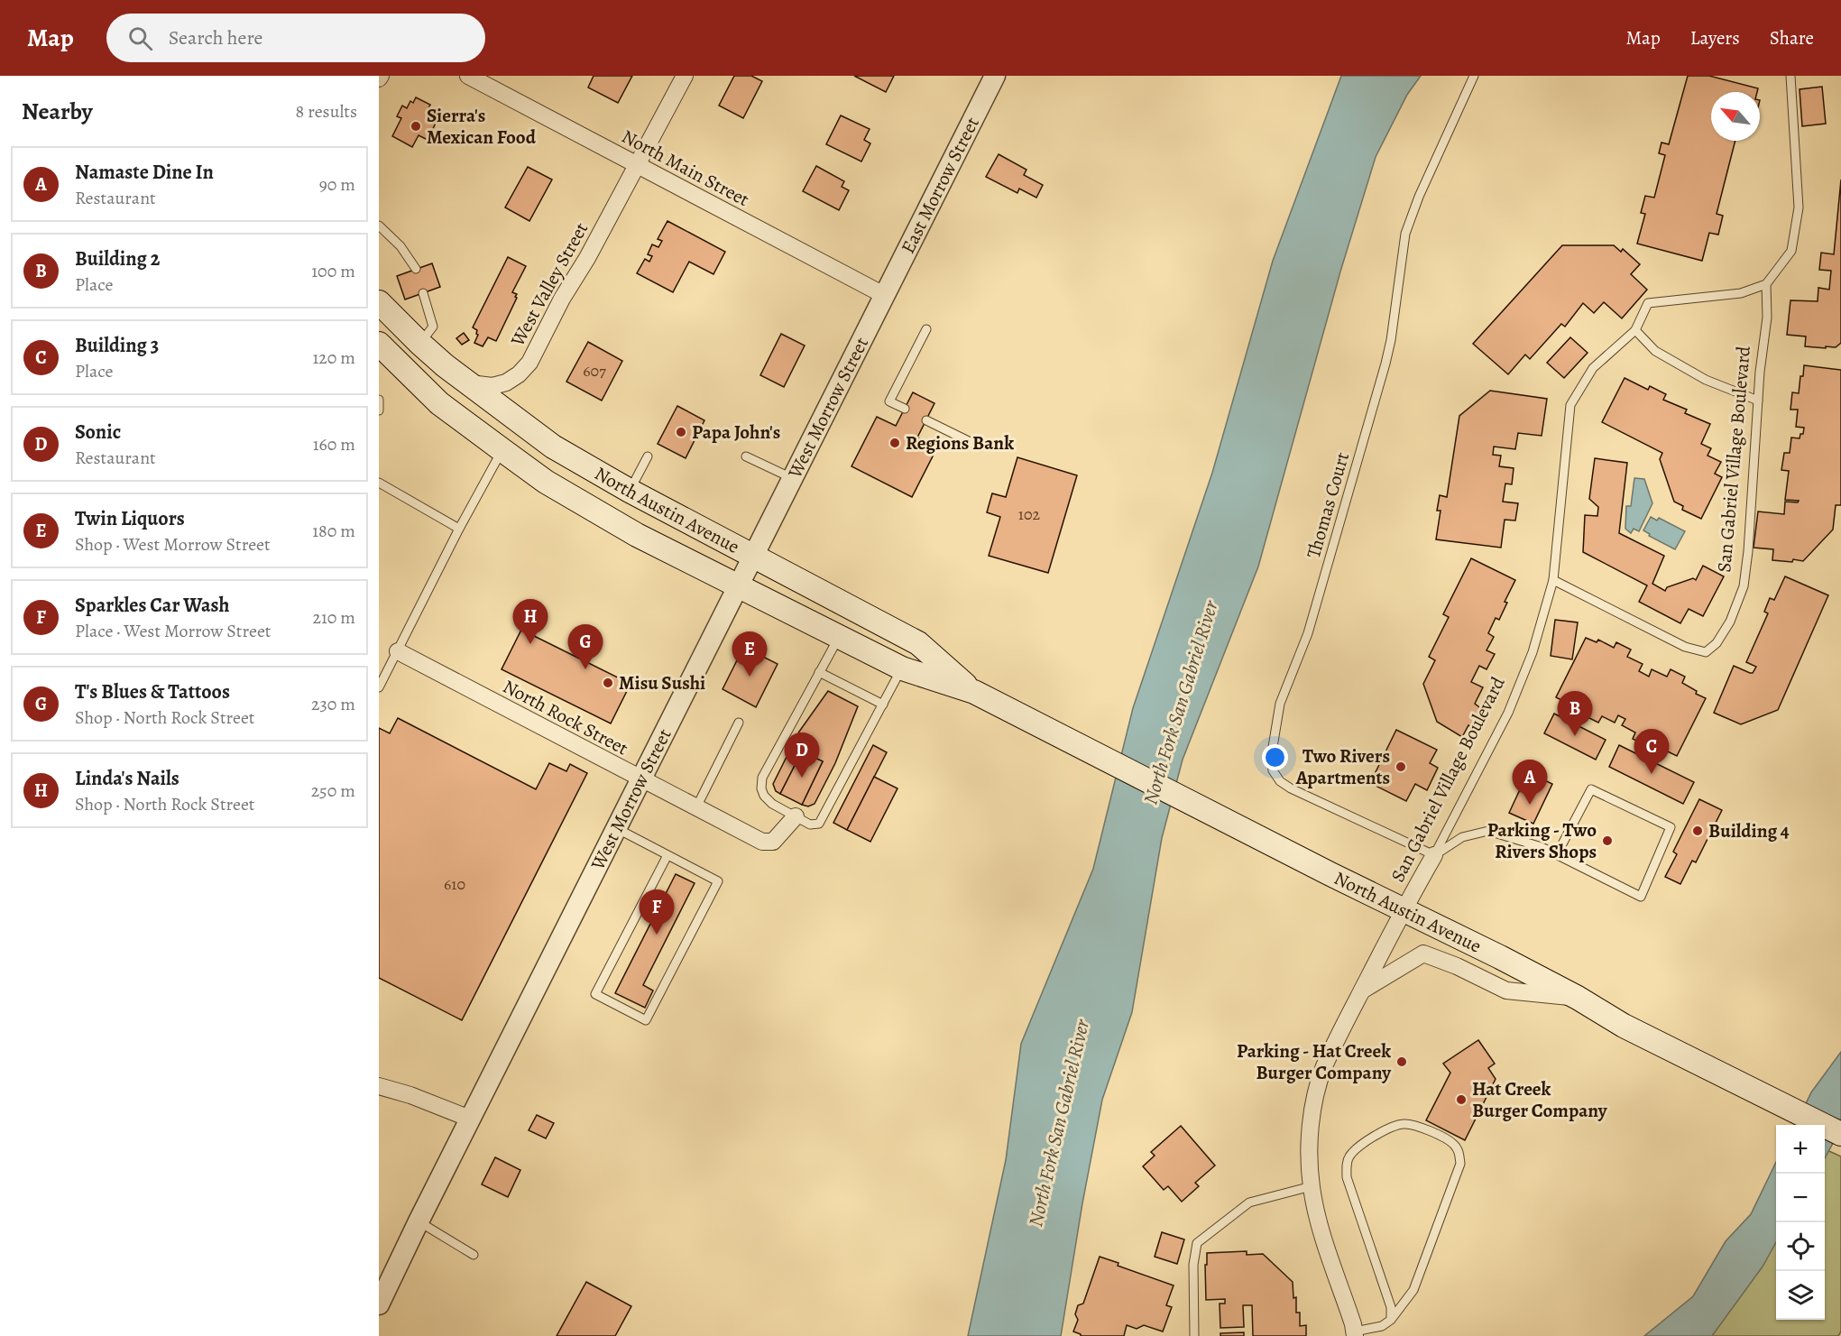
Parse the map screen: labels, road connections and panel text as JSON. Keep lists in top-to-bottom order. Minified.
{"streets":{"main road":["North Austin Avenue"],"street":["North Main Street","East Morrow Street","West Valley Street","West Morrow Street","San Gabriel Village Boulevard","North Rock Street"],"lane":["Thomas Court"]},"crossings":[["North Main Street","East Morrow Street"],["North Main Street","West Valley Street"],["North Main Street","West Morrow Street"],["East Morrow Street","West Morrow Street"],["West Valley Street","North Austin Avenue"],["West Morrow Street","North Austin Avenue"],["West Morrow Street","North Rock Street"],["San Gabriel Village Boulevard","Thomas Court"],["San Gabriel Village Boulevard","North Austin Avenue"]],"water":["North Fork San Gabriel River"],"places":["Sierra's Mexican Food","Papa John's","Regions Bank","Misu Sushi","Two Rivers Apartments","Building 4","Parking - Two Rivers Shops","Parking - Hat Creek Burger Company","Hat Creek Burger Company"],"house_numbers":["607","102","610"],"north":"top left","page":{"header":"Map","search":"Search here","nav":["Map","Layers","Share"],"heading":["Nearby","8 results"],"list":[{"mark":"A","name":"Namaste Dine In","note":"Restaurant","value":"90 m"},{"mark":"B","name":"Building 2","note":"Place","value":"100 m"},{"mark":"C","name":"Building 3","note":"Place","value":"120 m"},{"mark":"D","name":"Sonic","note":"Restaurant","value":"160 m"},{"mark":"E","name":"Twin Liquors","note":"Shop · West Morrow Street","value":"180 m"},{"mark":"F","name":"Sparkles Car Wash","note":"Place · West Morrow Street","value":"210 m"},{"mark":"G","name":"T's Blues & Tattoos","note":"Shop · North Rock Street","value":"230 m"},{"mark":"H","name":"Linda's Nails","note":"Shop · North Rock Street","value":"250 m"}],"pins":["H","G","E","B","C","D","A","F"],"map_buttons":["+","−"]}}
